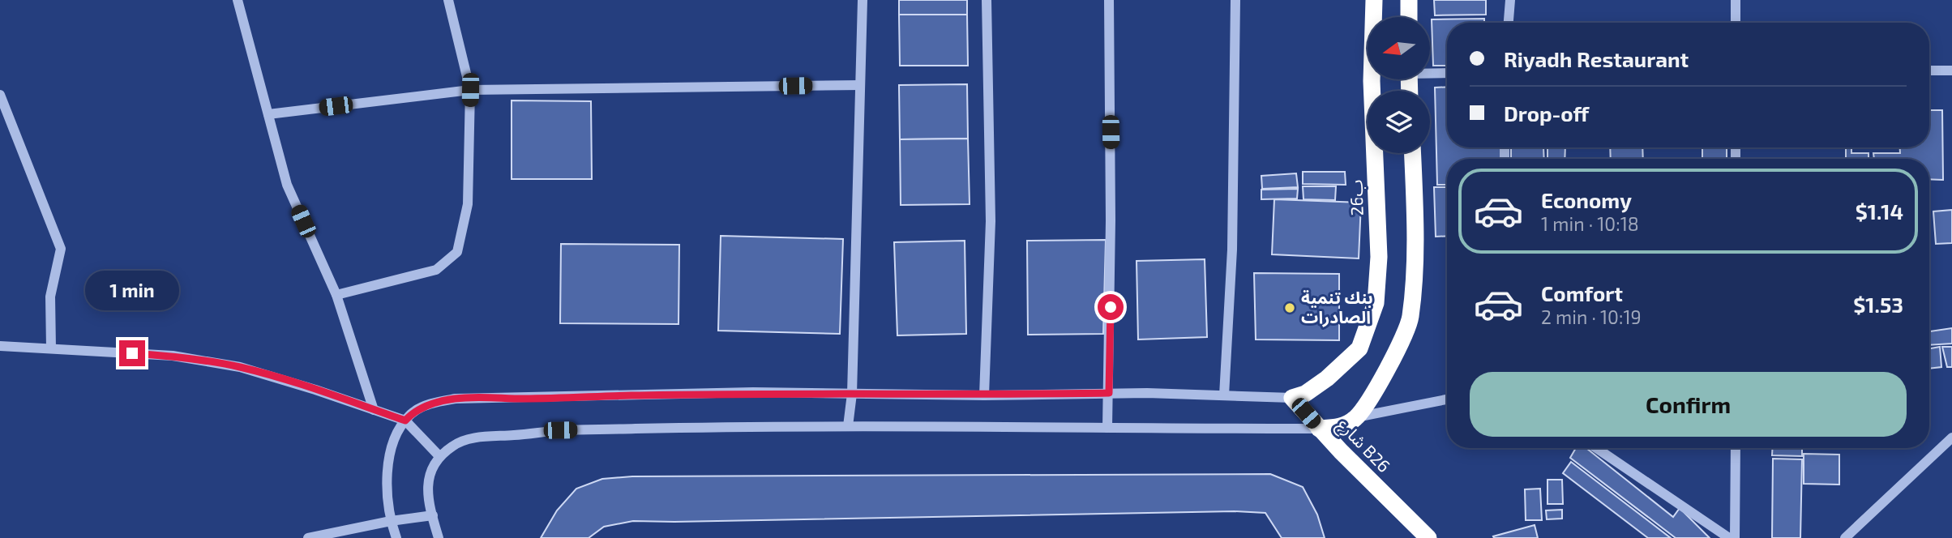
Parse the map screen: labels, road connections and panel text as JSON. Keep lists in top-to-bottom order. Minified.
{"streets":{"highway":["26ب","شارع B26"]},"crossings":[["26ب","شارع B26"]],"places":["بنك تنمية الصادرات"],"north":"left","page":{"banner":["Riyadh Restaurant","Drop-off"],"list":[{"name":"Economy","note":"1 min · 10:18","value":"$1.14"},{"name":"Comfort","note":"2 min · 10:19","value":"$1.53"}],"bubble":"1 min","buttons":"Confirm"}}
